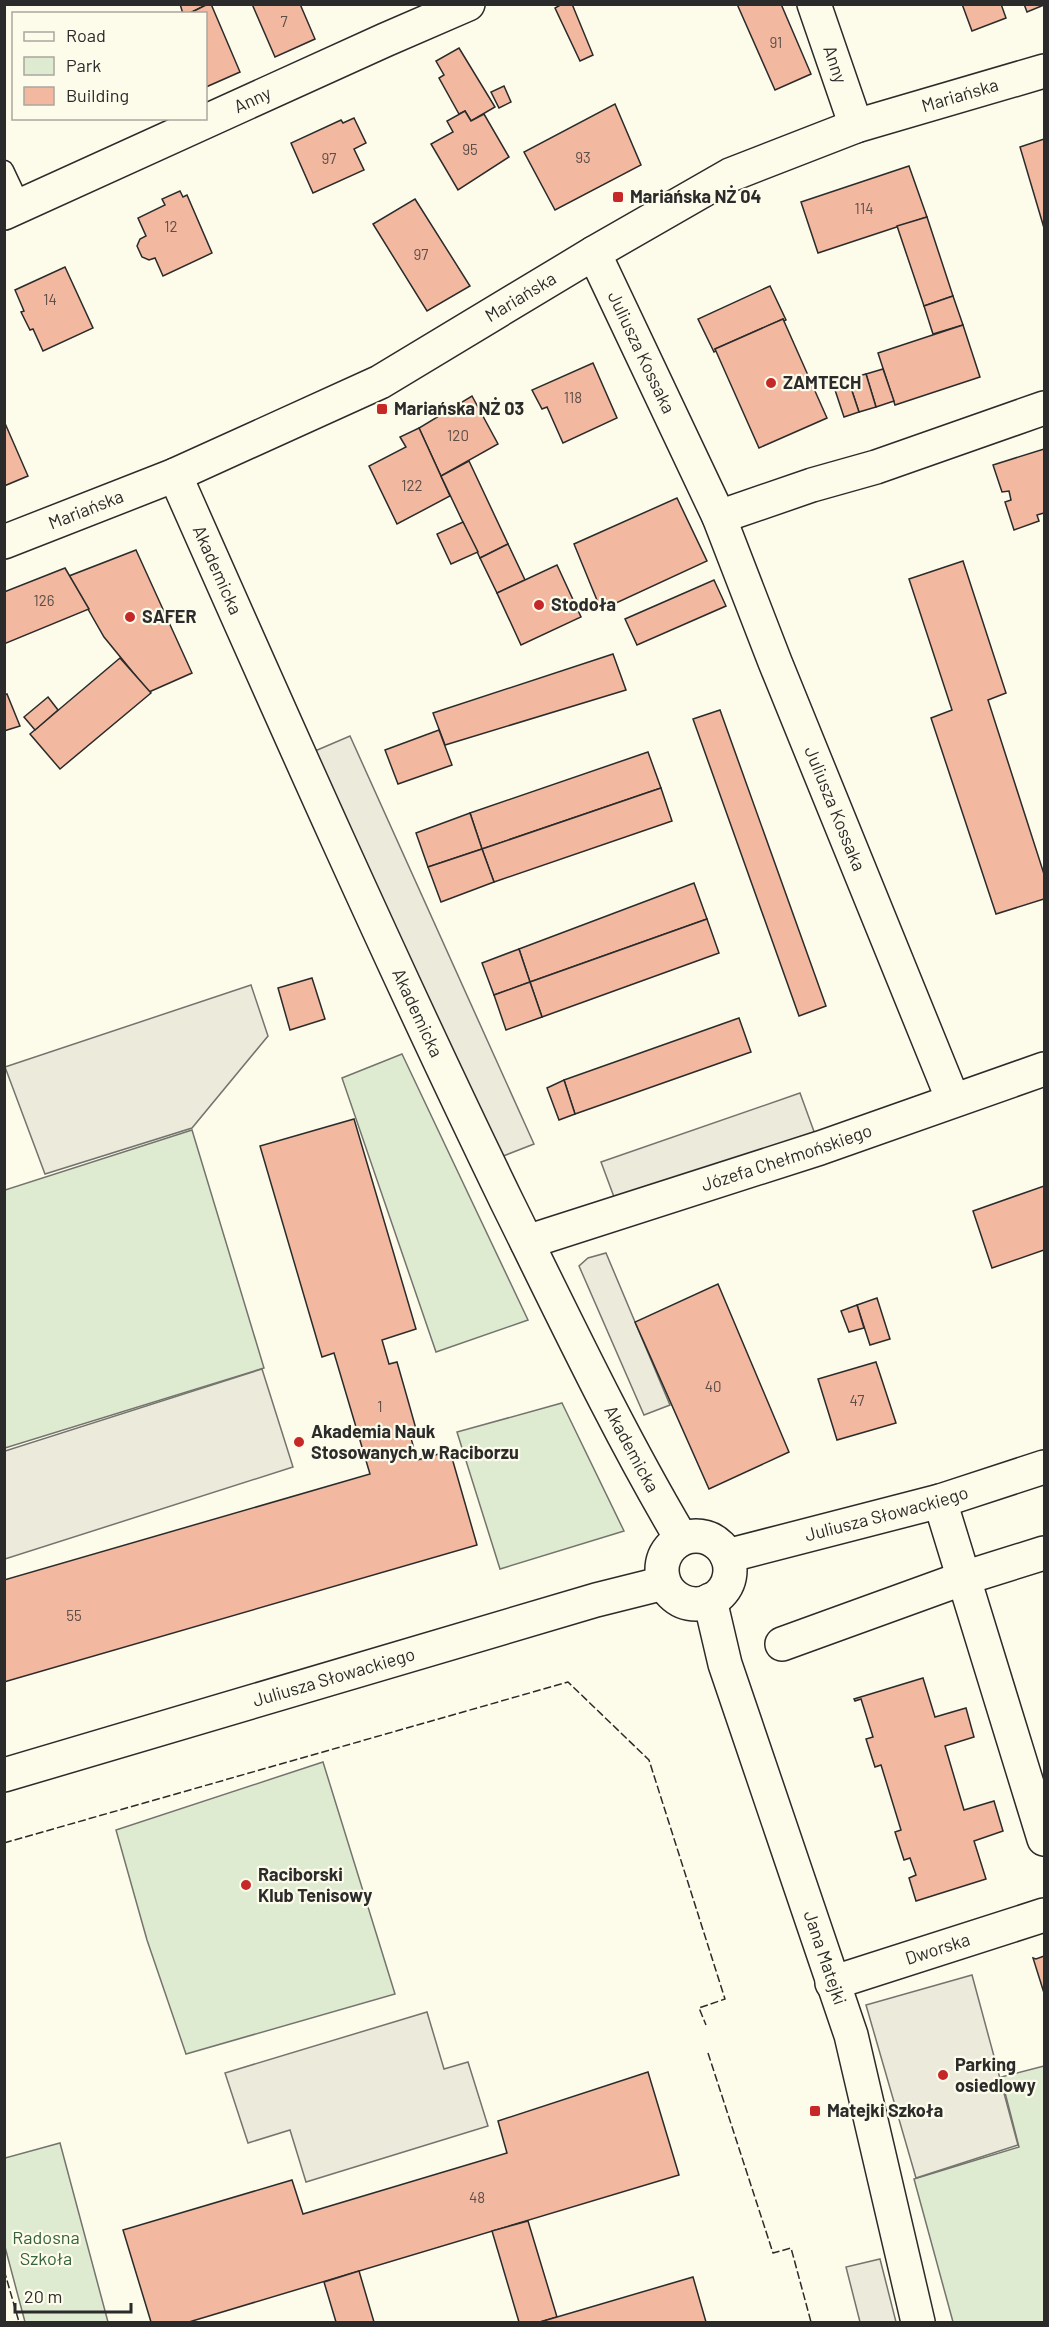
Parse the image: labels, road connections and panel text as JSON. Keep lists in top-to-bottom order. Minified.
{"streets":{"street":["Anny","Mariańska","Juliusza Kossaka","Akademicka","Józefa Chełmońskiego","Juliusza Słowackiego","Dworska","Jana Matejki"]},"crossings":[["Anny","Mariańska"],["Mariańska","Juliusza Kossaka"],["Mariańska","Akademicka"],["Juliusza Kossaka","Józefa Chełmońskiego"],["Akademicka","Józefa Chełmońskiego"],["Akademicka","Juliusza Słowackiego"],["Akademicka","Jana Matejki"],["Juliusza Słowackiego","Jana Matejki"],["Dworska","Jana Matejki"]],"parks":["Radosna Szkoła"],"places":{"transit":["Mariańska NŻ 04","Mariańska NŻ 03","Matejki Szkoła"],"other":["ZAMTECH","Stodoła","SAFER","Akademia Nauk Stosowanych w Raciborzu","Raciborski Klub Tenisowy","Parking osiedlowy"]},"house_numbers":["7","91","95","93","97","114","12","97","14","118","120","122","126","40","47","1","55","48"],"legend":["Road","Park","Building"],"scale_bar":"20 m"}
